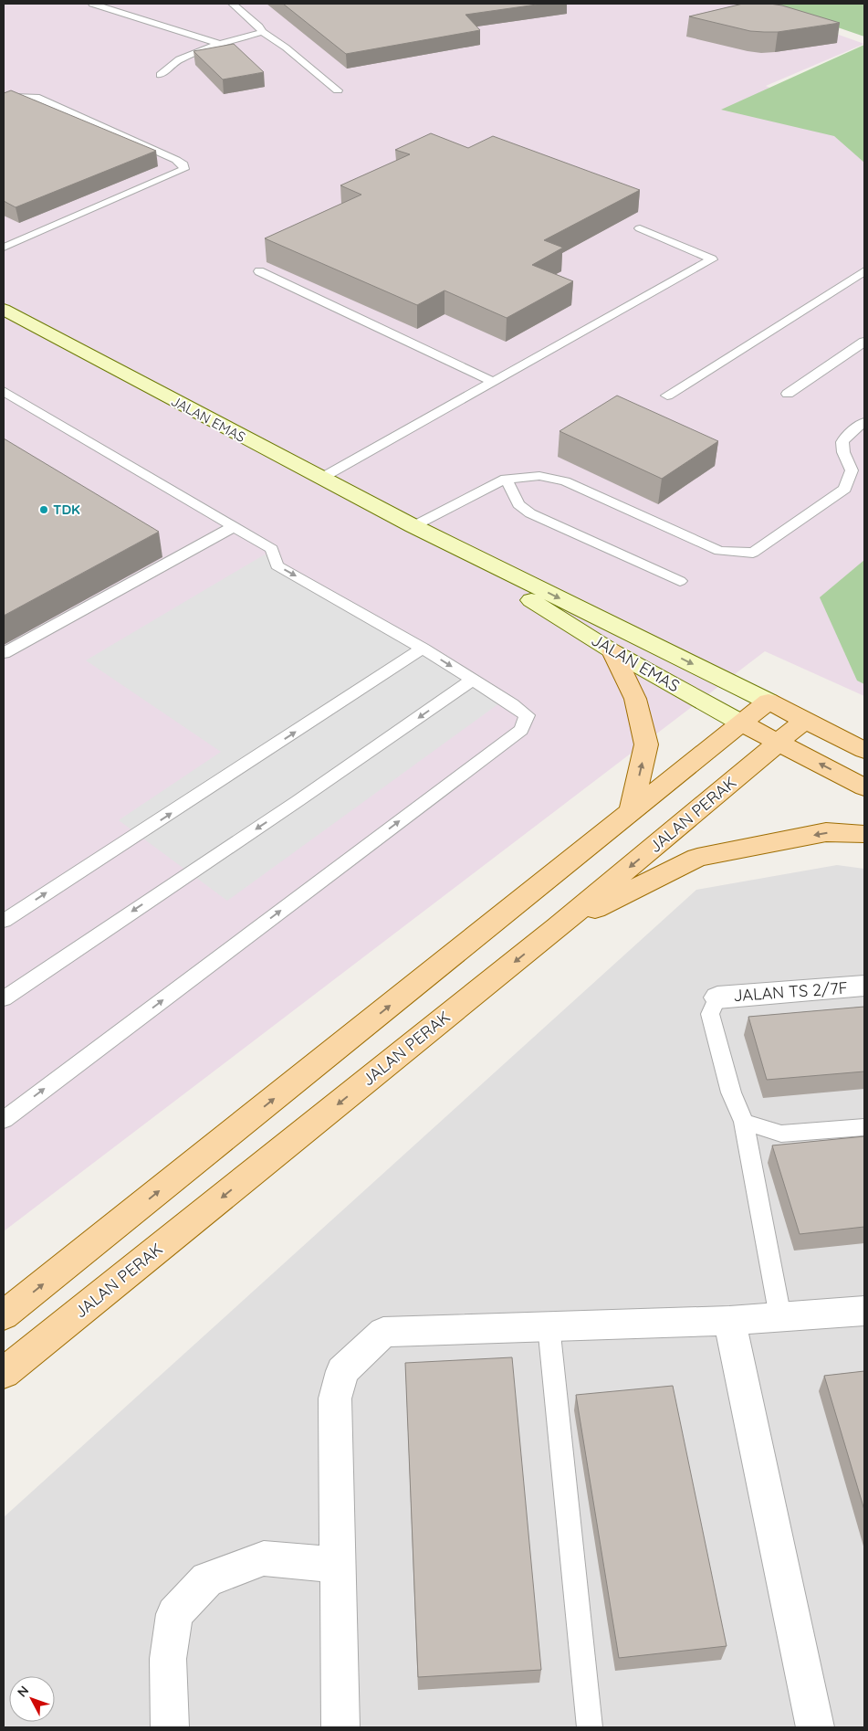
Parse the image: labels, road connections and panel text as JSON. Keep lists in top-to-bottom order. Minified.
{"streets":{"main road":["JALAN EMAS","JALAN PERAK"],"street":["JALAN TS 2/7F"]},"crossings":[["JALAN EMAS","JALAN PERAK"]],"places":["TDK"],"north":"top left"}
